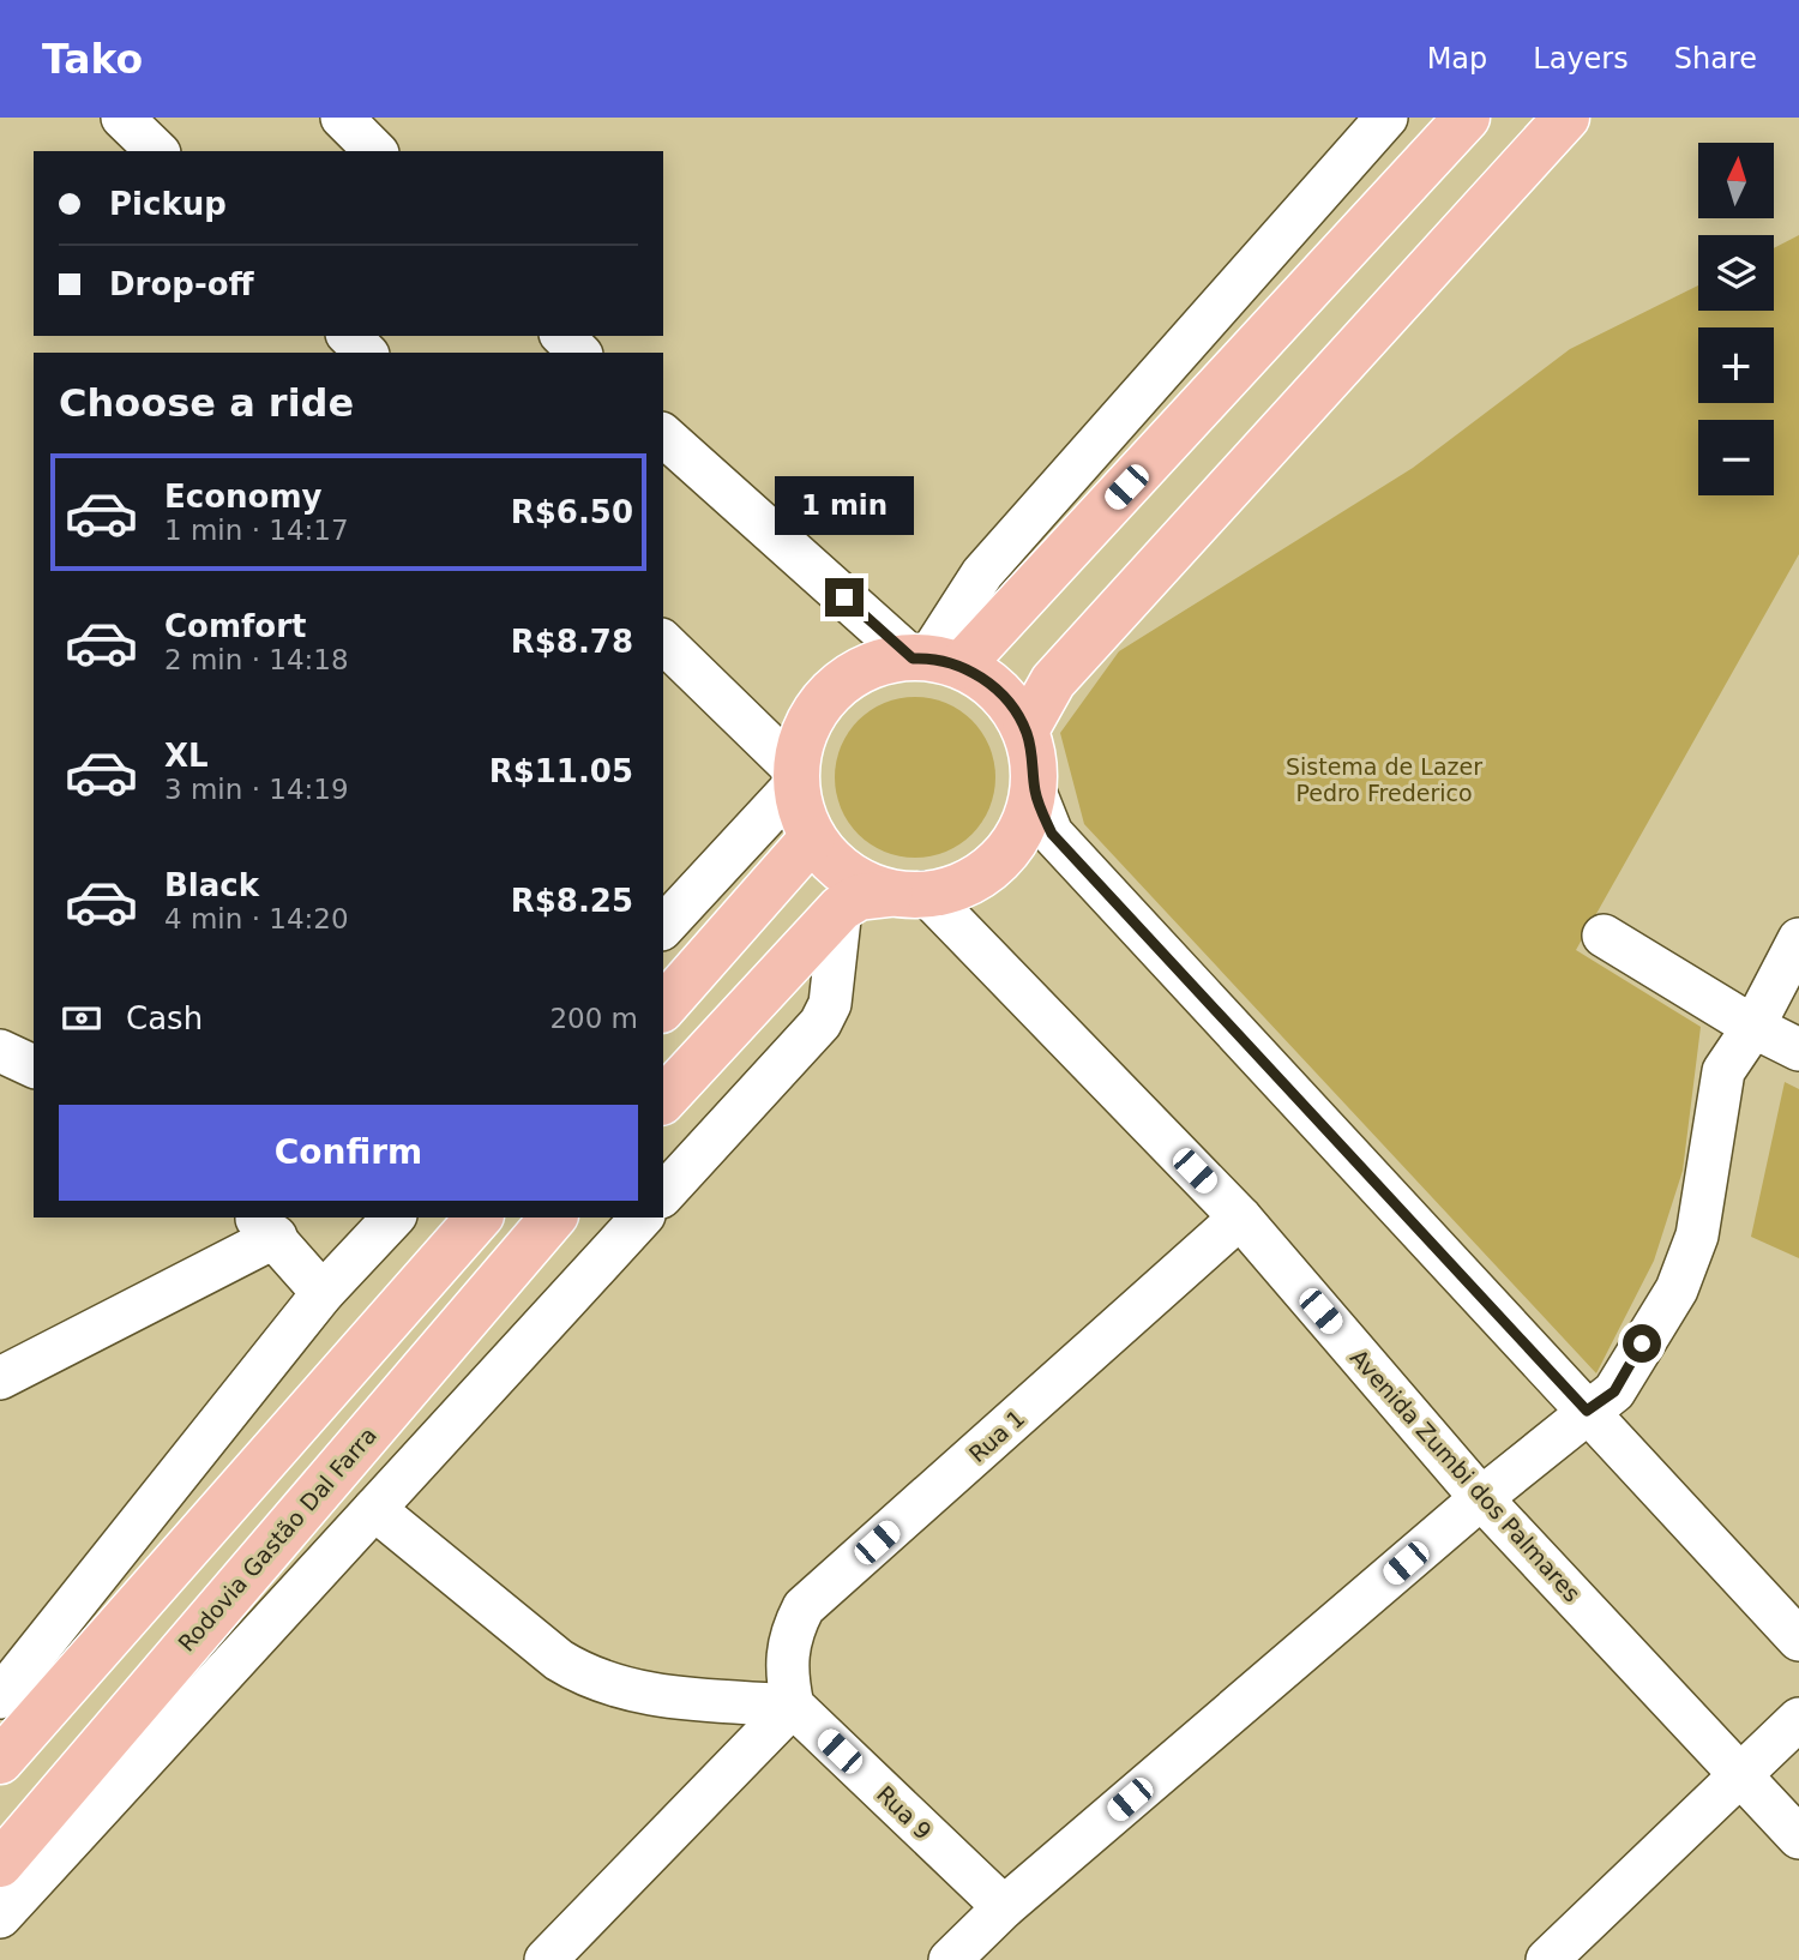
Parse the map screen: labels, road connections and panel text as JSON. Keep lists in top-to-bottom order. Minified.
{"streets":{"main road":["Rodovia Gastão Dal Farra"],"street":["Rua 1","Avenida Zumbi dos Palmares","Rua 9"]},"crossings":[["Rua 1","Avenida Zumbi dos Palmares"],["Rua 1","Rua 9"]],"parks":["Sistema de Lazer Pedro Frederico"],"north":"top","page":{"header":"Tako","nav":["Map","Layers","Share"],"map_buttons":["+","−"],"banner":["Pickup","Drop-off"],"heading":"Choose a ride","list":[{"name":"Economy","note":"1 min · 14:17","value":"R$6.50"},{"name":"Comfort","note":"2 min · 14:18","value":"R$8.78"},{"name":"XL","note":"3 min · 14:19","value":"R$11.05"},{"name":"Black","note":"4 min · 14:20","value":"R$8.25"}],"bubble":"1 min","pay":["Cash","200 m"],"buttons":"Confirm"}}
